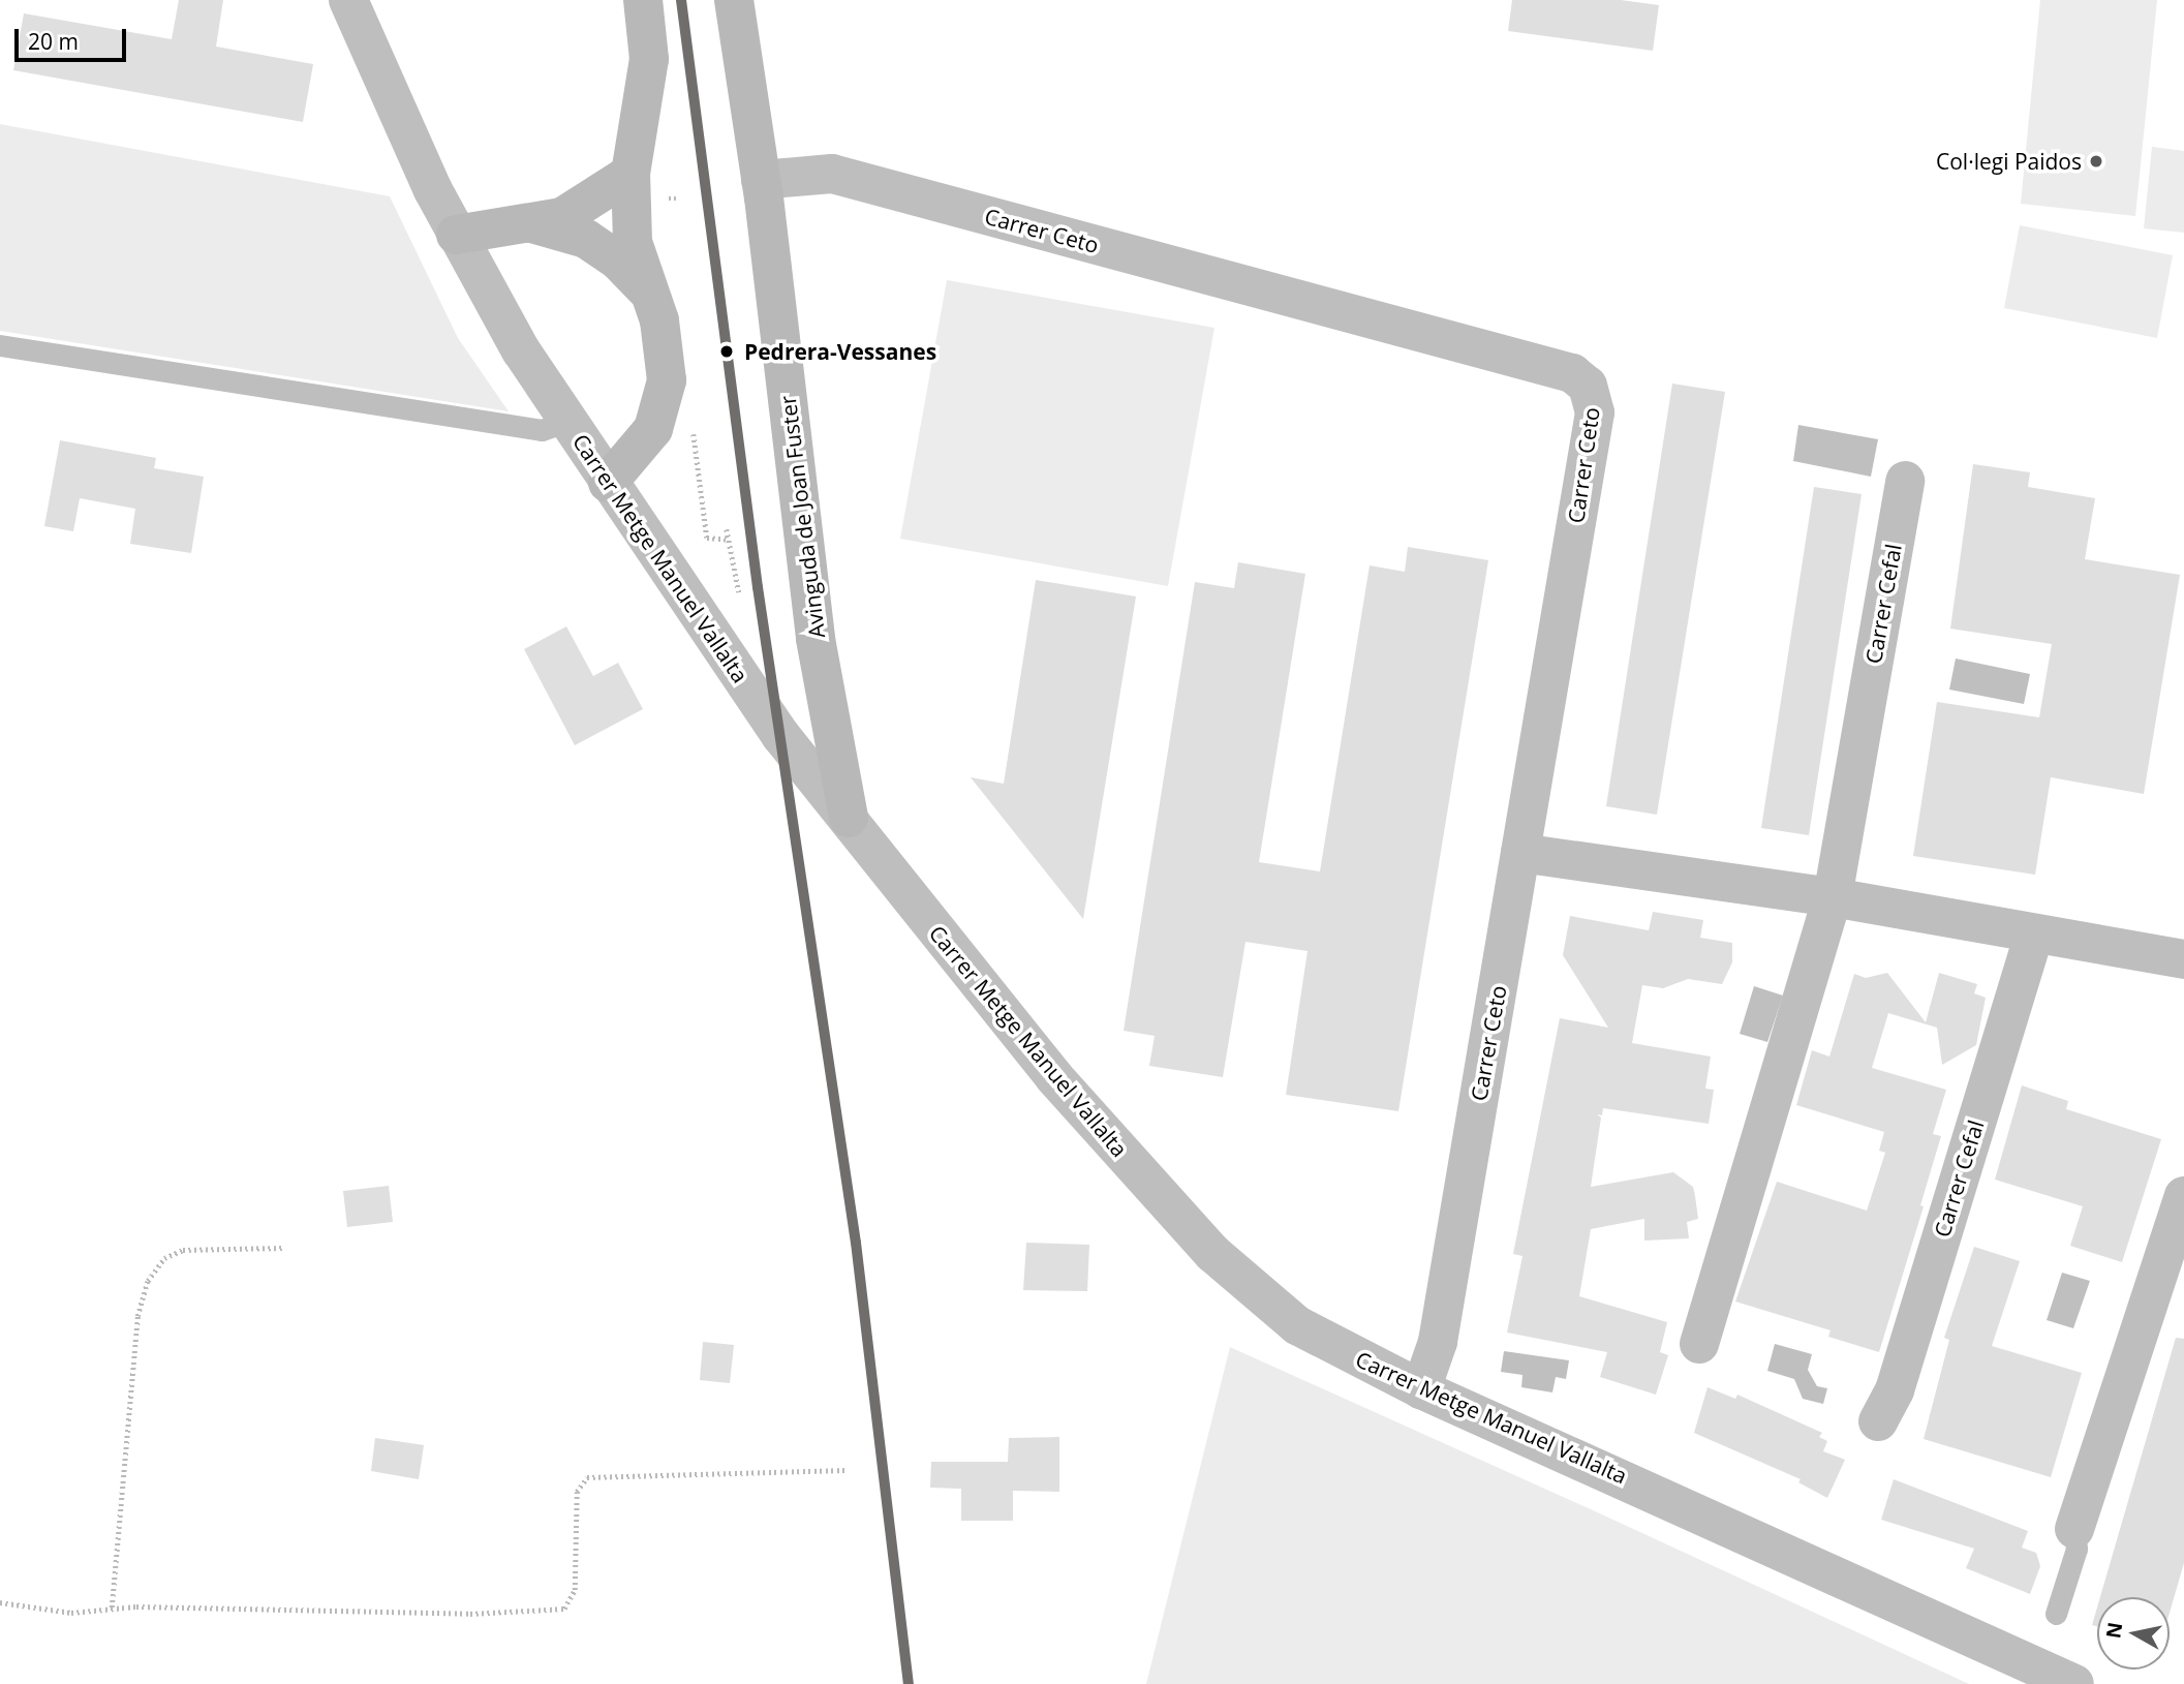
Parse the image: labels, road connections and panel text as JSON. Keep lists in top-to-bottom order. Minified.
{"streets":{"main road":["Avinguda de Joan Fuster"],"street":["Carrer Ceto","Carrer Metge Manuel Vallalta","Carrer Cefal"]},"crossings":[["Carrer Ceto","Avinguda de Joan Fuster"],["Carrer Ceto","Carrer Metge Manuel Vallalta"],["Avinguda de Joan Fuster","Carrer Metge Manuel Vallalta"]],"places":["Col·legi Paidos","Pedrera-Vessanes"],"scale_bar":"20 m","north":"left"}
